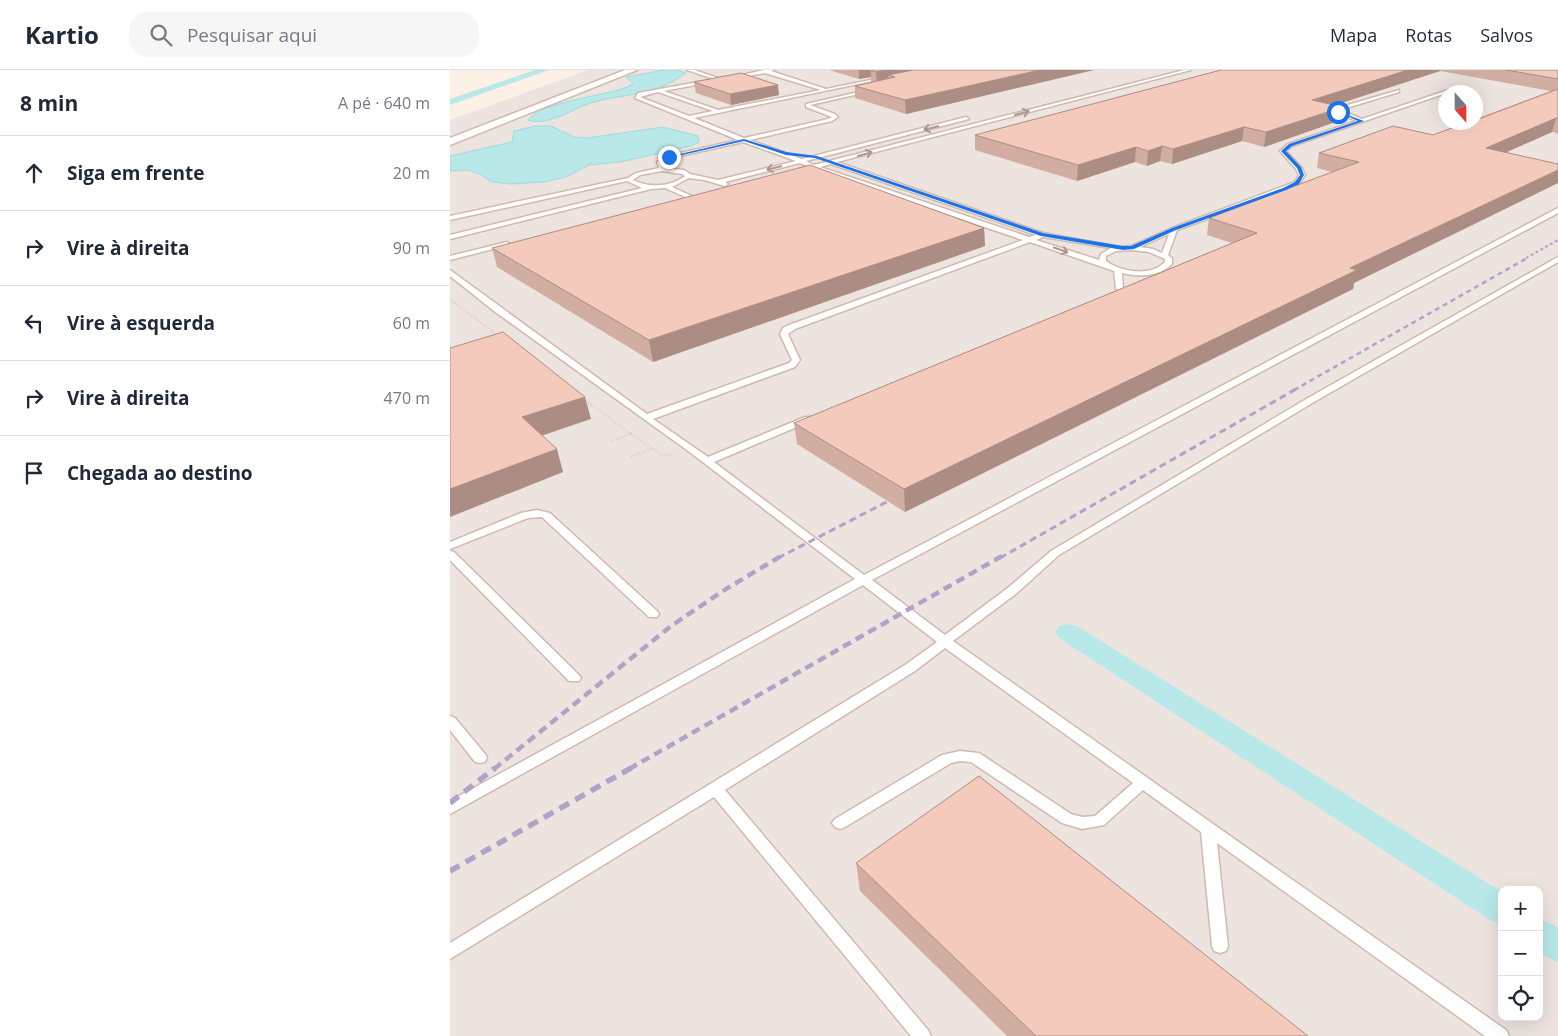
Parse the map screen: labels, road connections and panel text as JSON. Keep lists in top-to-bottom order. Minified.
{"north":"bottom","page":{"header":"Kartio","search":"Pesquisar aqui","nav":["Mapa","Rotas","Salvos"],"heading":["8 min","A pé · 640 m"],"list":[["Siga em frente","20 m"],["Vire à direita","90 m"],["Vire à esquerda","60 m"],["Vire à direita","470 m"],"Chegada ao destino"],"map_buttons":["+","−"]}}
